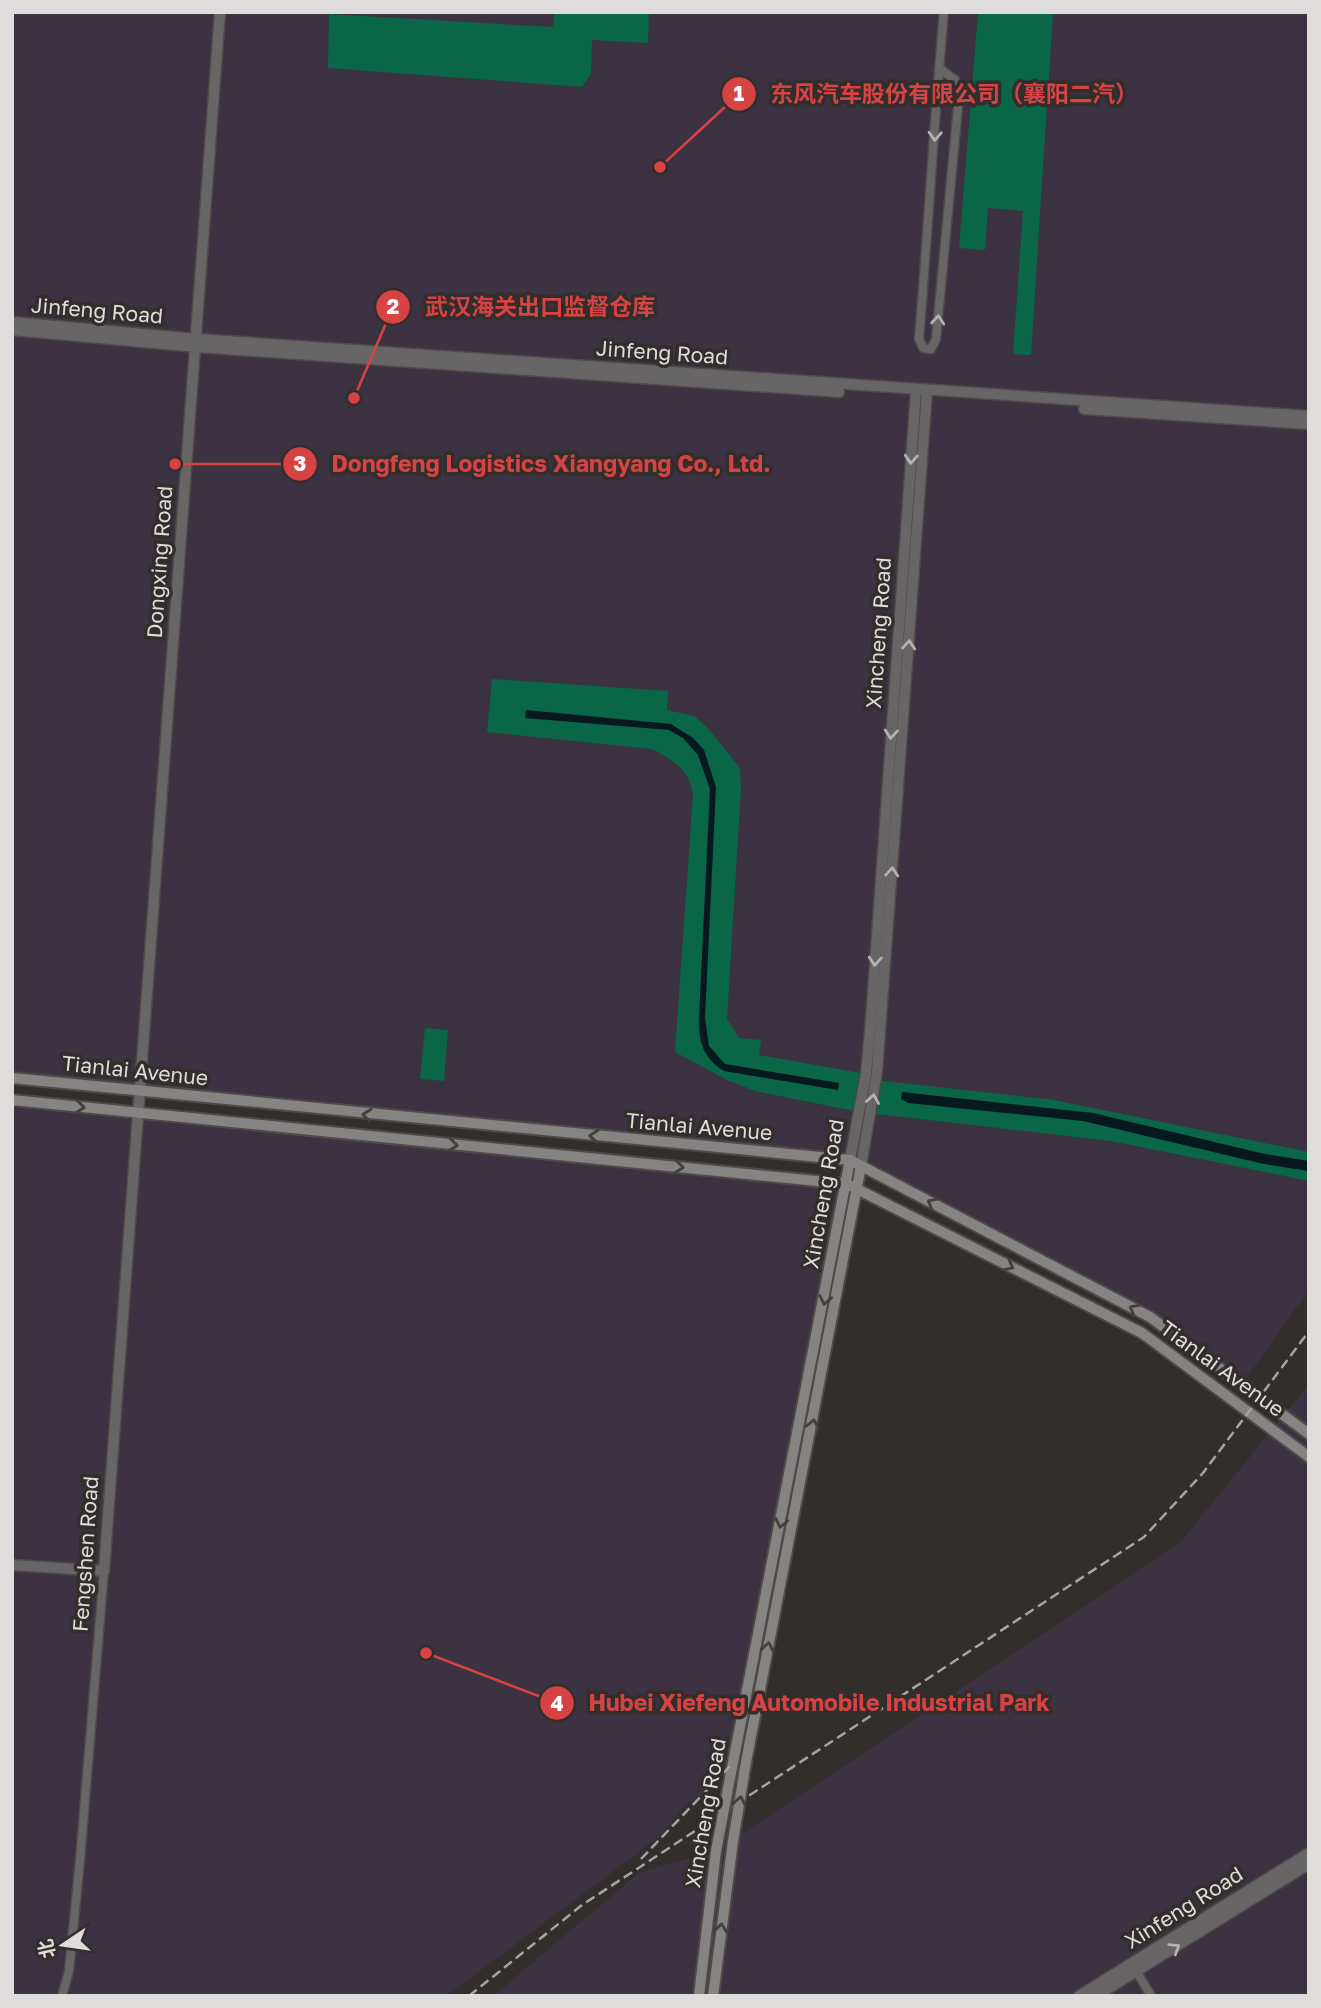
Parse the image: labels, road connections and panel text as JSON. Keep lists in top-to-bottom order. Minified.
{"streets":{"main road":["Xincheng Road","Tianlai Avenue"],"street":["Jinfeng Road","Dongxing Road","Fengshen Road","Xinfeng Road"]},"crossings":[["Jinfeng Road","Dongxing Road"],["Jinfeng Road","Xincheng Road"],["Dongxing Road","Tianlai Avenue"],["Dongxing Road","Fengshen Road"],["Xincheng Road","Tianlai Avenue"],["Tianlai Avenue","Fengshen Road"]],"places":["东风汽车股份有限公司（襄阳二汽）","武汉海关出口监督仓库","Dongfeng Logistics Xiangyang Co., Ltd.","Hubei Xiefeng Automobile Industrial Park"],"north":"left"}
